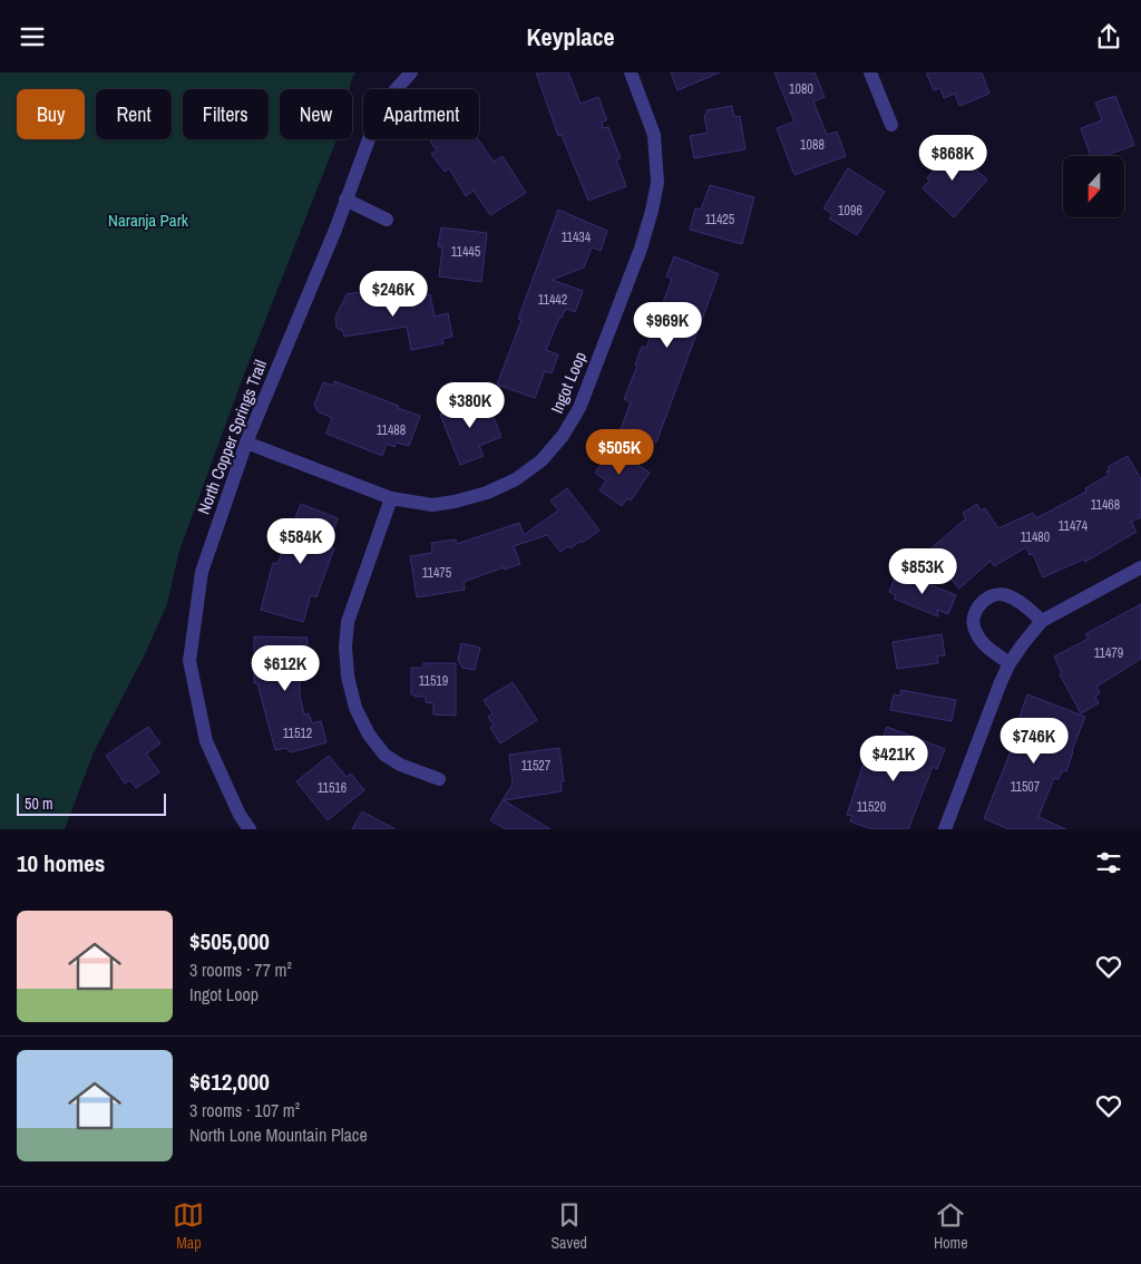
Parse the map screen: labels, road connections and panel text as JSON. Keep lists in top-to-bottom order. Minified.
{"streets":{"street":["Ingot Loop","North Copper Springs Trail"]},"crossings":[["Ingot Loop","North Copper Springs Trail"]],"parks":["Naranja Park"],"house_numbers":["1080","1088","1096","11425","11434","11445","11442","11488","11468","11474","11480","11475","11479","11519","11512","11527","11507","11516","11520"],"scale_bar":"50 m","north":"bottom","page":{"header":"Keyplace","chip":["Buy","Rent","Filters","New","Apartment"],"price":["$868K","$246K","$969K","$380K","$505K","$584K","$853K","$612K","$746K","$421K"],"scale":"50 m","heading":"10 homes","list":[{"name":"$505,000","note":"3 rooms · 77 m² · Ingot Loop"},{"name":"$612,000","note":"3 rooms · 107 m² · North Lone Mountain Place"}],"tabs":["Map","Saved","Home"]}}
